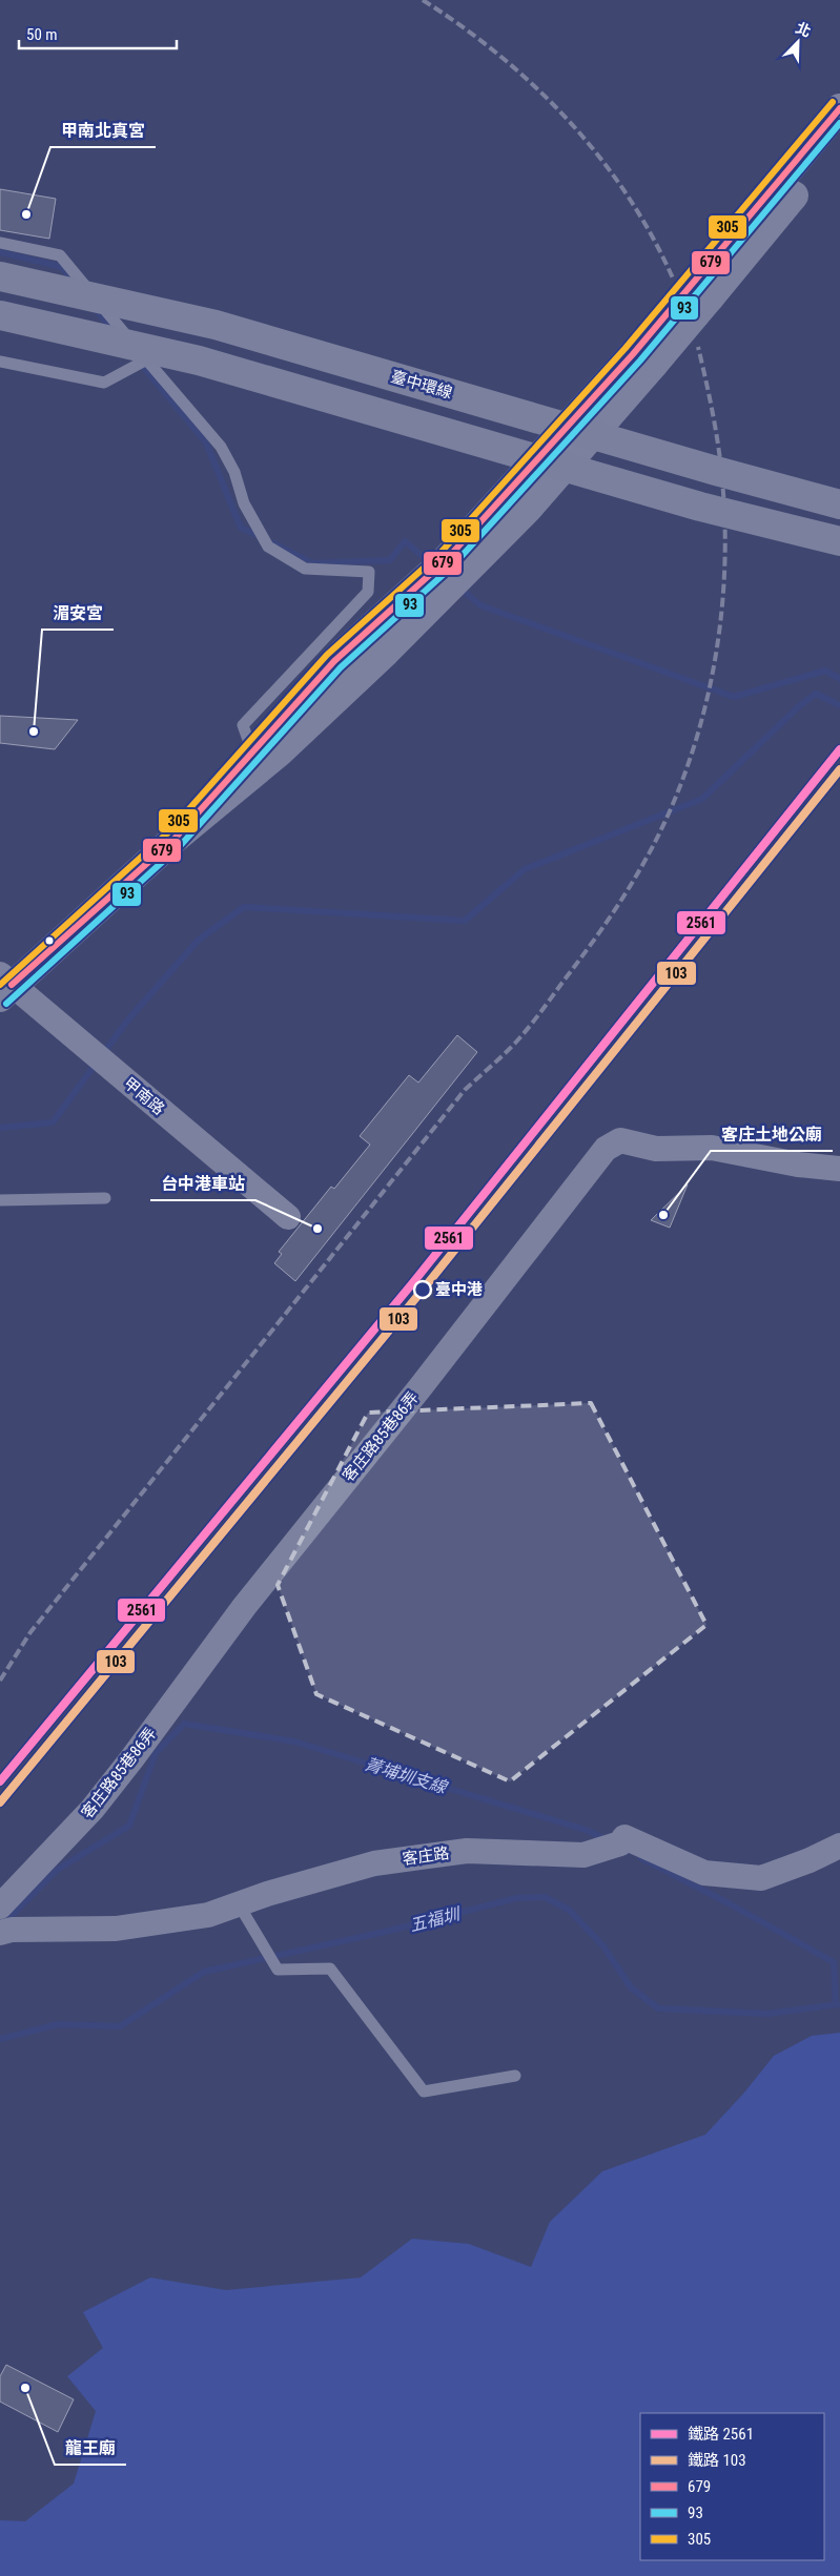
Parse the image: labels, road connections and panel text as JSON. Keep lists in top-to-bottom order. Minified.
{"streets":{"highway":["臺中環線"],"street":["甲南路","客庄路85巷86弄","客庄路"]},"water":["菁埔圳支線","五福圳"],"places":["甲南北真宮","湄安宮","客庄土地公廟","台中港車站","臺中港","龍王廟"],"lines":["transit line 305","transit line 679","transit line 93","rail line 2561","rail line 103"],"legend":["鐵路 2561","鐵路 103","679","93","305"],"scale_bar":"50 m","north":"top right"}
